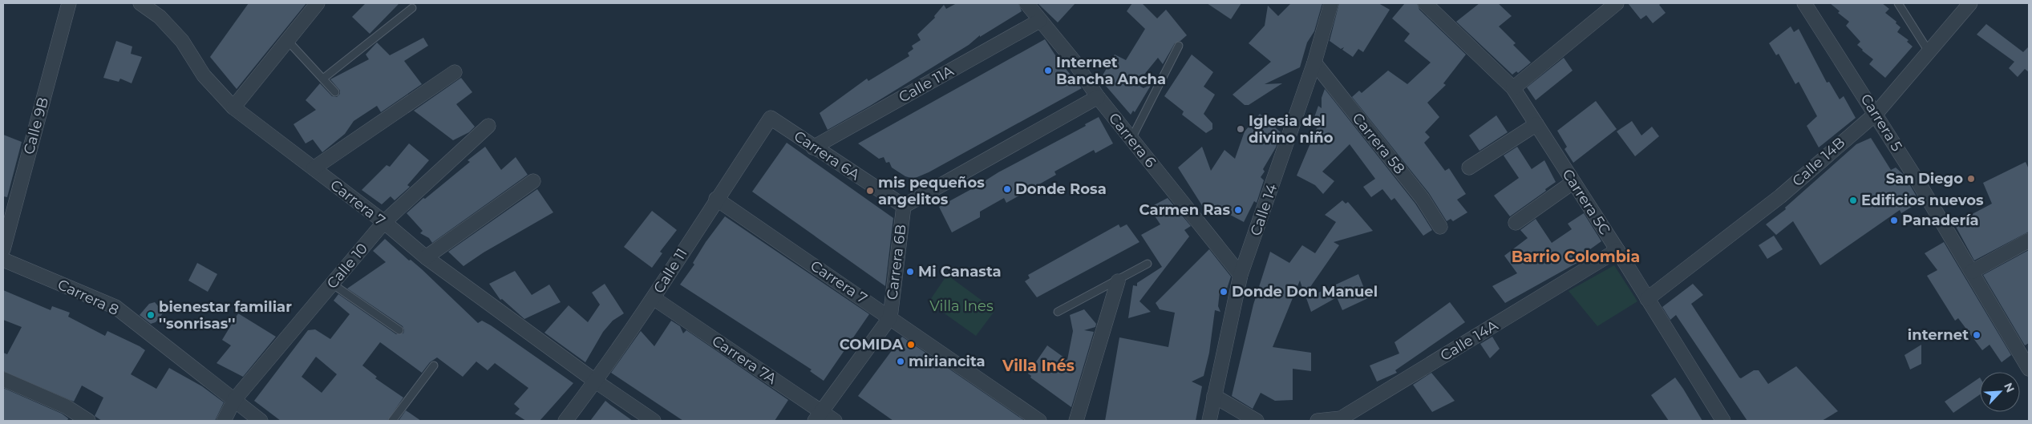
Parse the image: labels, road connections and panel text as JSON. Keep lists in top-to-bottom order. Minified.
{"streets":{"street":["Calle 11A","Carrera 5","Calle 9B","Carrera 6","Carrera 58","Carrera 6A","Calle 14B","Carrera 5C","Carrera 7","Calle 14","Carrera 6B","Calle 10","Calle 11","Carrera 8","Calle 14A","Carrera 7A"]},"crossings":[["Calle 11A","Carrera 6"],["Calle 11A","Carrera 6A"],["Carrera 5","Calle 14B"],["Carrera 6","Calle 14"],["Carrera 6","Carrera 6B"],["Carrera 58","Calle 14"],["Carrera 6A","Carrera 6B"],["Carrera 6A","Calle 11"],["Calle 14B","Carrera 5C"],["Carrera 5C","Calle 14A"],["Carrera 7","Carrera 6B"],["Carrera 7","Calle 10"],["Carrera 7","Calle 11"],["Carrera 6B","Carrera 7A"],["Calle 10","Carrera 8"],["Calle 11","Carrera 7A"]],"districts":["Barrio Colombia","Villa Inés"],"parks":["Villa Ines"],"places":["Internet Bancha Ancha","Iglesia del divino niño","San Diego","Donde Rosa","mis pequeños angelitos","Edificios nuevos","Carmen Ras","Panadería","Mi Canasta","Donde Don Manuel","bienestar familiar ''sonrisas''","internet","COMIDA","miriancita"],"north":"top right"}
